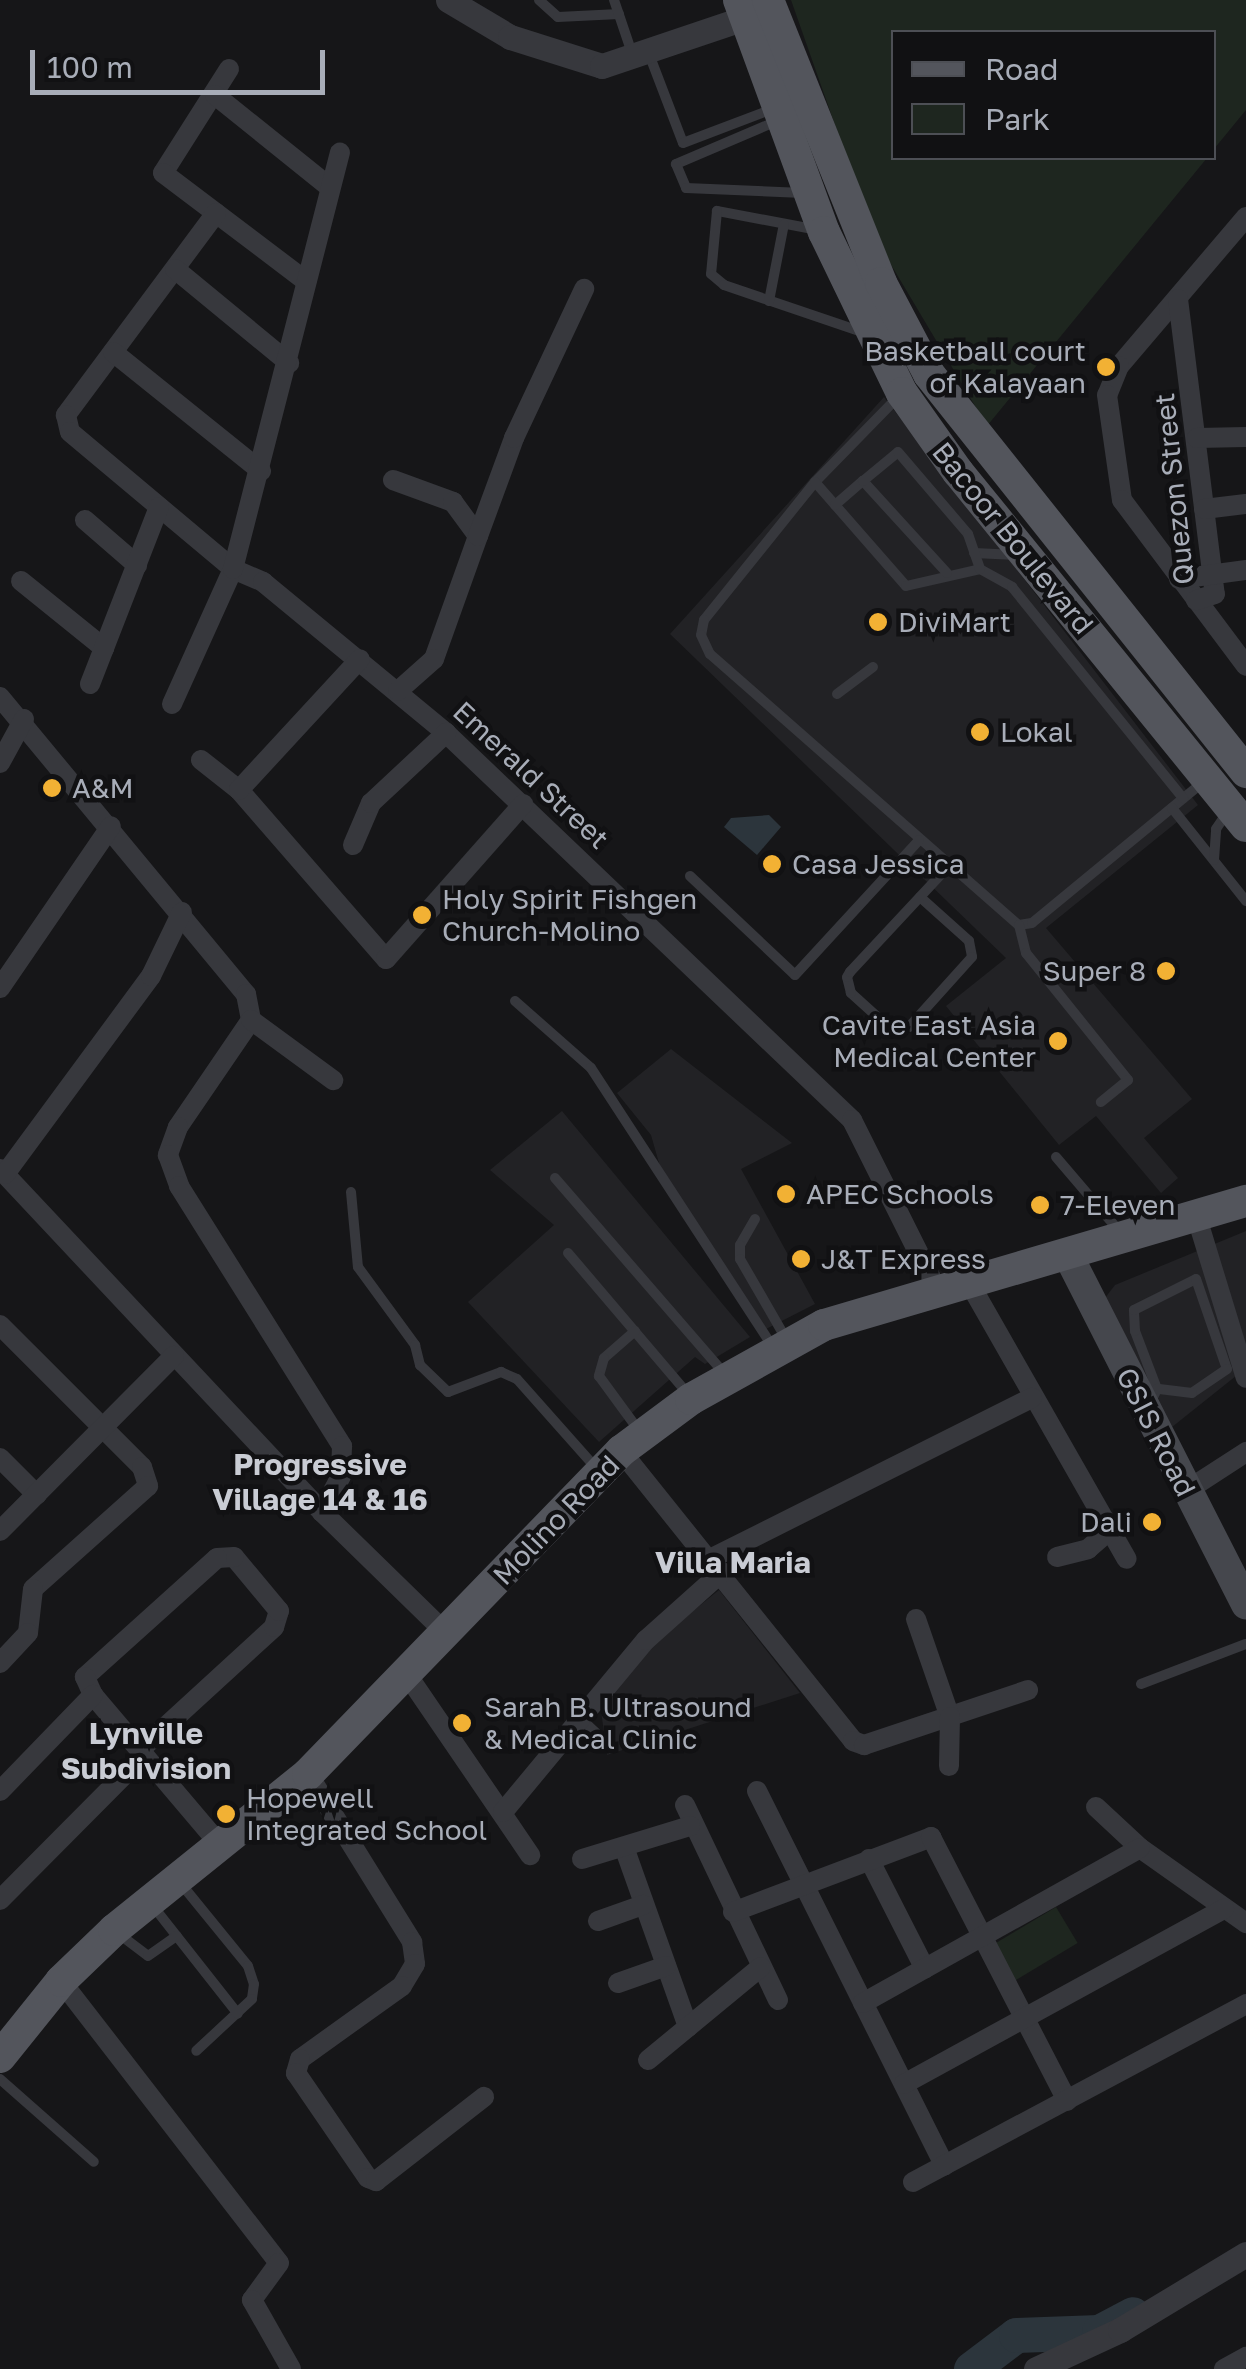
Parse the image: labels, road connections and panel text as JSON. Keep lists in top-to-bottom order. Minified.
{"streets":{"main road":["Bacoor Boulevard","GSIS Road","Molino Road"],"street":["Quezon Street","Emerald Street"]},"crossings":[["Emerald Street","Molino Road"],["GSIS Road","Molino Road"]],"districts":["Progressive Village 14 & 16","Villa Maria","Lynville Subdivision"],"places":["Basketball court of Kalayaan","DiviMart","Lokal","A&M","Casa Jessica","Holy Spirit Fishgen Church-Molino","Super 8","Cavite East Asia Medical Center","APEC Schools","7-Eleven","J&T Express","Dali","Sarah B. Ultrasound & Medical Clinic","Hopewell Integrated School"],"legend":["Road","Park"],"scale_bar":"100 m"}
